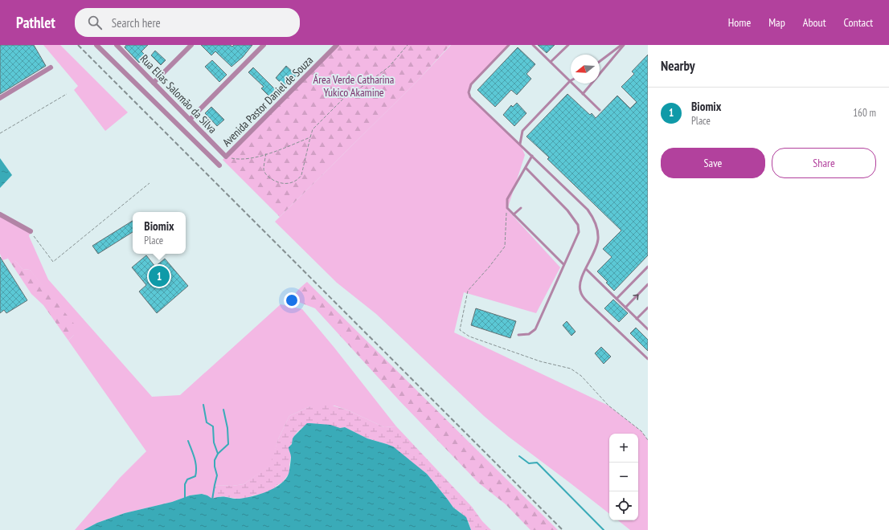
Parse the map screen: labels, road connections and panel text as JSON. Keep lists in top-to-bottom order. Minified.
{"streets":{"street":["Rua Elias Salomão da Silva","Avenida Pastor Daniel de Souza"]},"crossings":[["Rua Elias Salomão da Silva","Avenida Pastor Daniel de Souza"]],"parks":["Área Verde Catharina Yukico Akamine"],"north":"left","page":{"header":"Pathlet","search":"Search here","nav":["Home","Map","About","Contact"],"heading":"Nearby","list":[{"mark":"1","name":"Biomix","note":"Place","value":"160 m"}],"buttons":["Save","Share"],"popup":["Biomix","Place"],"pins":"1","map_buttons":["+","−"]}}
